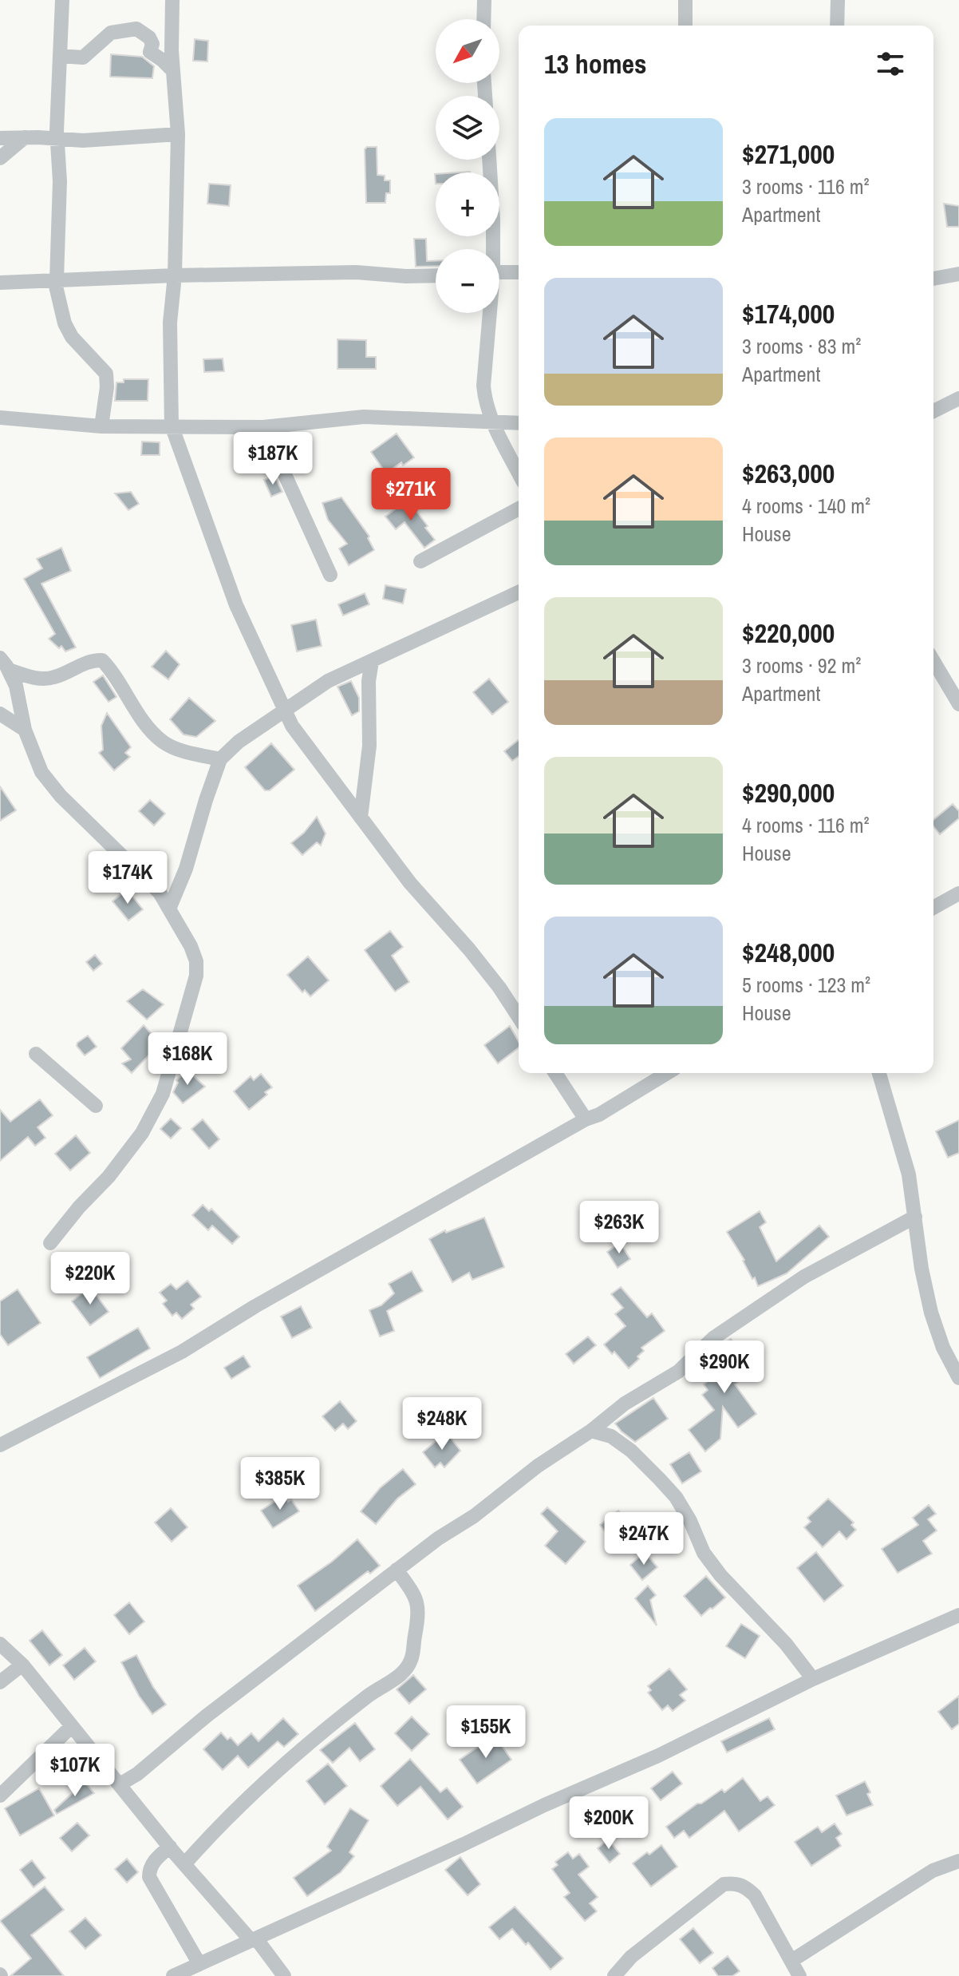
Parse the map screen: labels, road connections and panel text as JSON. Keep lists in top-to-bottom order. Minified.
{"north":"bottom left","page":{"map_buttons":["+","−"],"heading":"13 homes","list":[{"name":"$271,000","note":"3 rooms · 116 m² · Apartment"},{"name":"$174,000","note":"3 rooms · 83 m² · Apartment"},{"name":"$263,000","note":"4 rooms · 140 m² · House"},{"name":"$220,000","note":"3 rooms · 92 m² · Apartment"},{"name":"$290,000","note":"4 rooms · 116 m² · House"},{"name":"$248,000","note":"5 rooms · 123 m² · House"}],"price":["$187K","$271K","$174K","$168K","$263K","$220K","$290K","$248K","$385K","$247K","$155K","$107K","$200K"]}}
